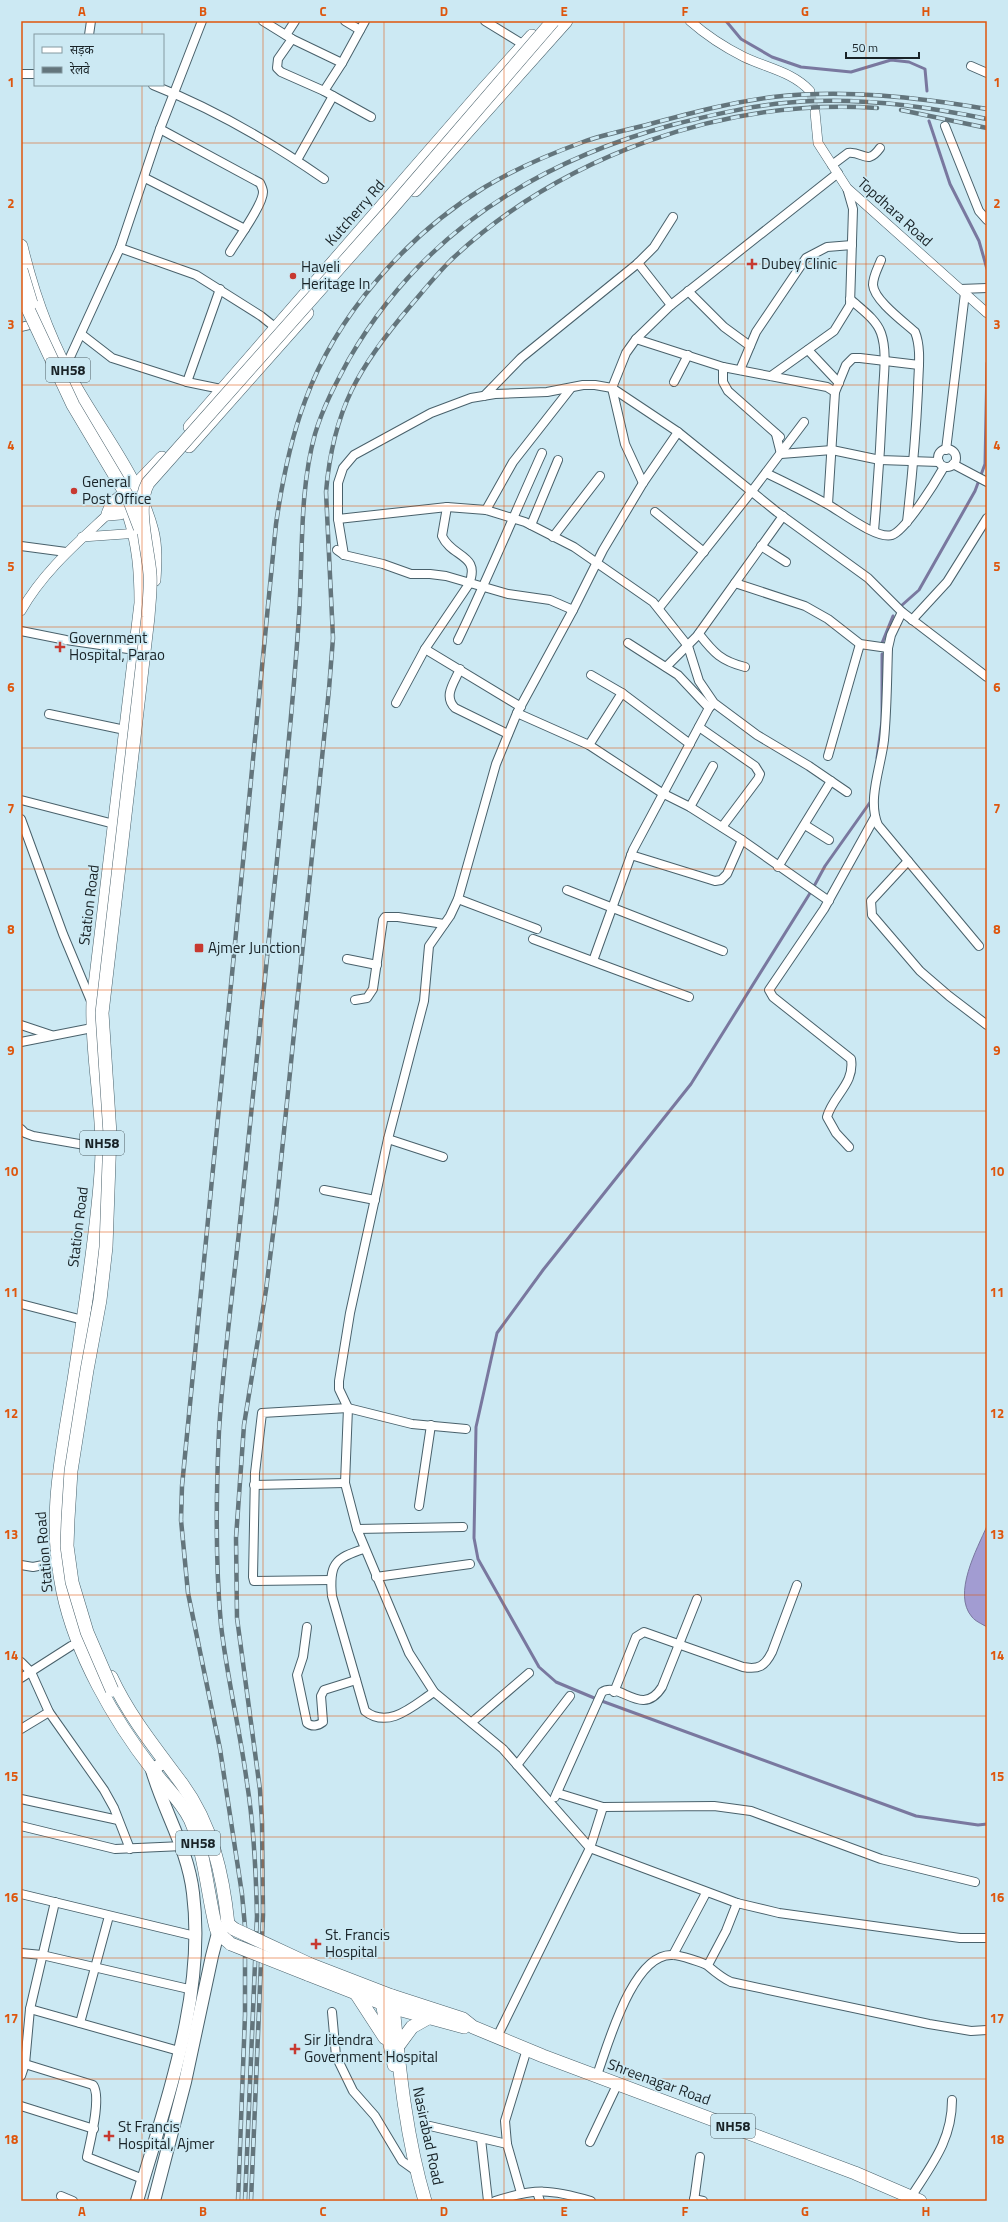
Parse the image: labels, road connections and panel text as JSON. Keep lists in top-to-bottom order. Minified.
{"streets":{"highway":["Kutcherry Rd","NH58","Station Road","Shreenagar Road","Nasirabad Road"],"street":["Topdhara Road"]},"crossings":[["Kutcherry Rd","NH58"],["Kutcherry Rd","Station Road"],["NH58","Station Road"],["NH58","Shreenagar Road"],["NH58","Nasirabad Road"]],"places":{"health":["Dubey Clinic","Government Hospital, Parao","St. Francis Hospital","Sir Jitendra Government Hospital","St Francis Hospital, Ajmer"],"other":["Haveli Heritage In","General Post Office"],"transit":["Ajmer Junction"]},"legend":["सड़क","रेलवे"],"scale_bar":"50 m","grid":{"columns":["A","B","C","D","E","F","G","H"],"rows":["1","2","3","4","5","6","7","8","9","10","11","12","13","14","15","16","17","18"]}}
